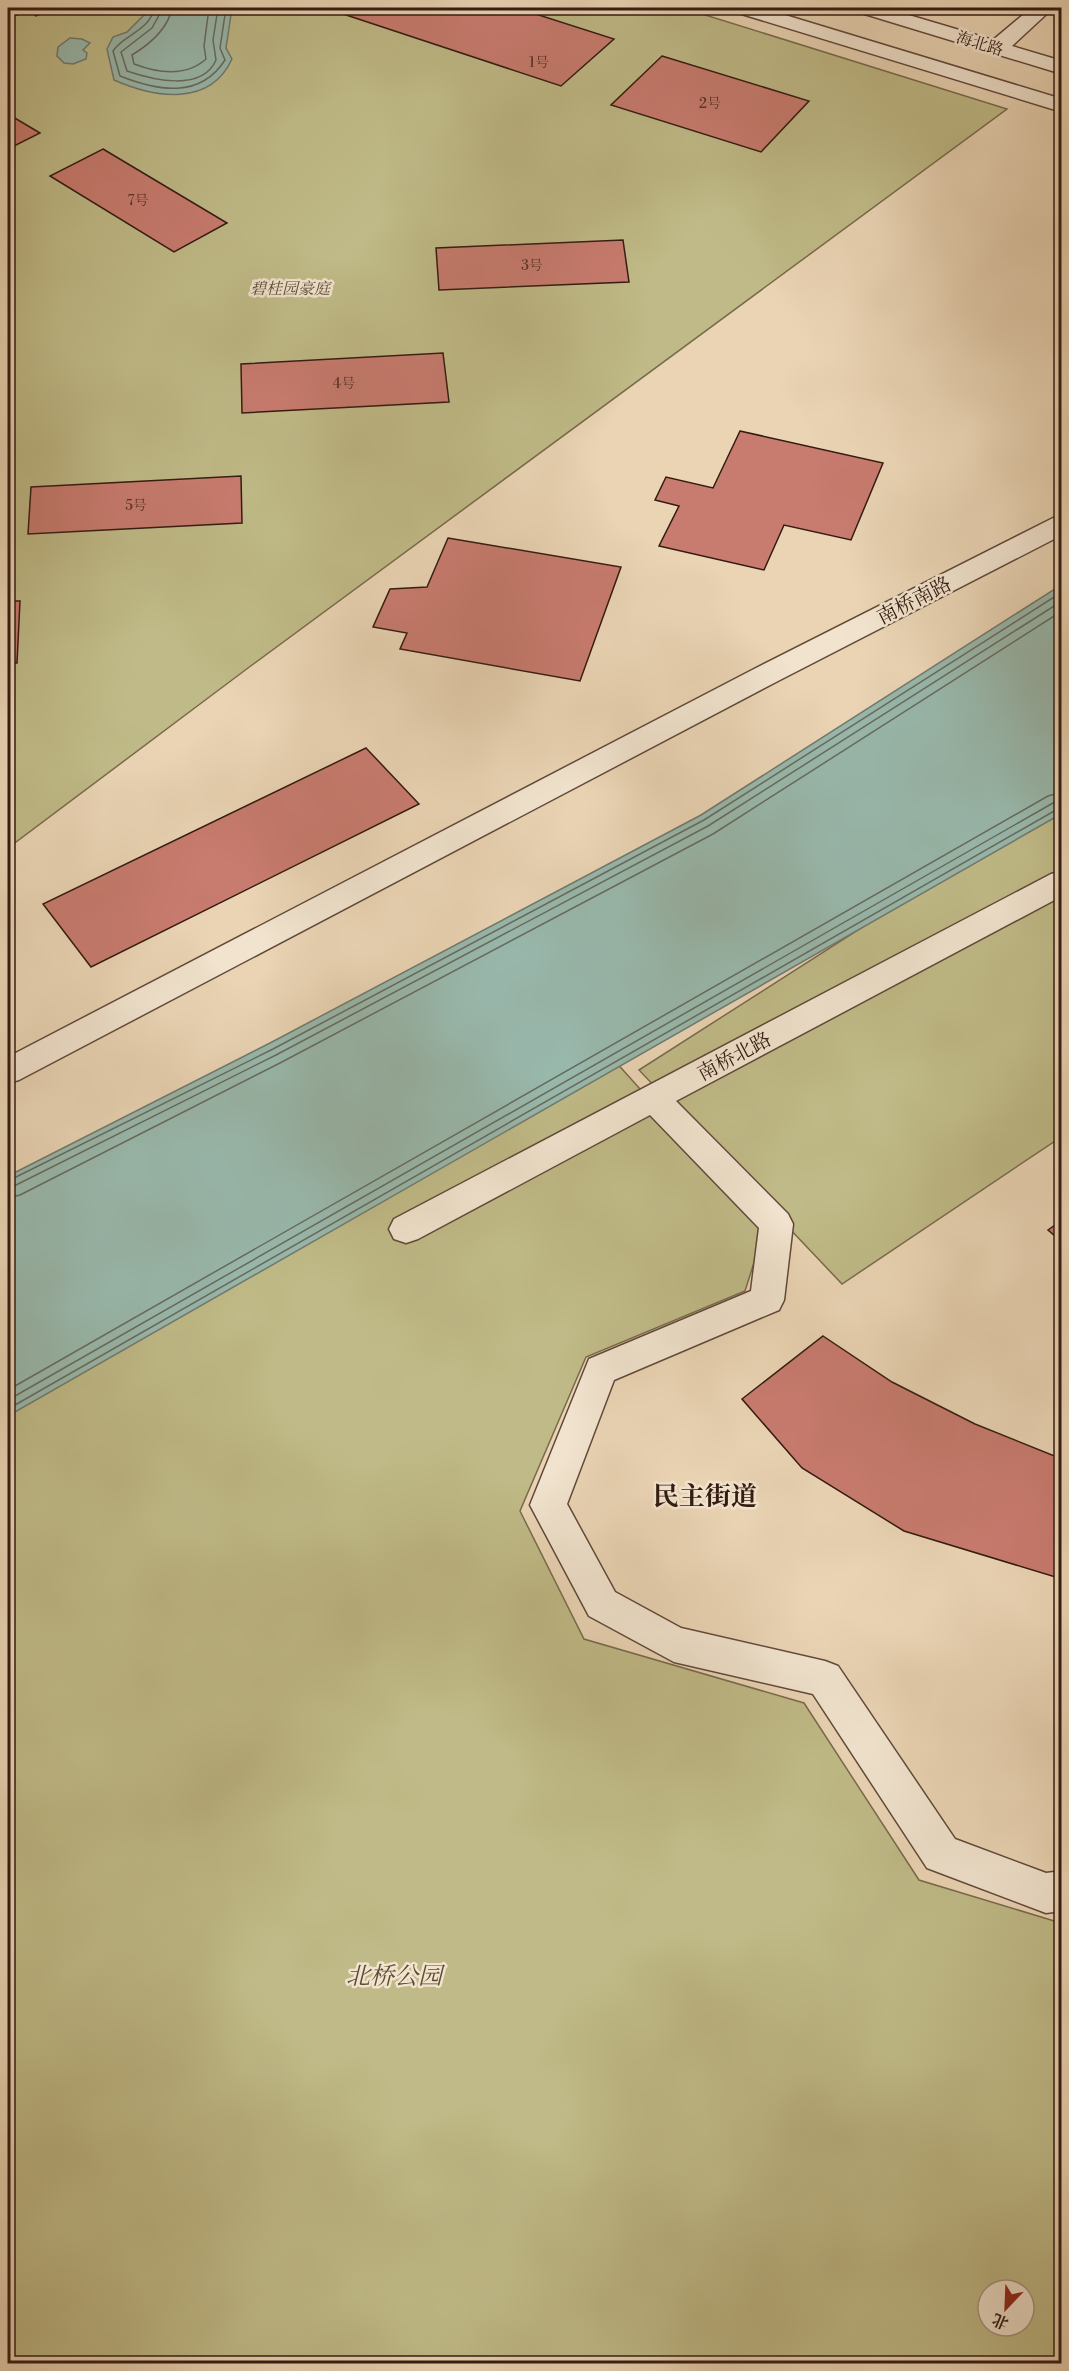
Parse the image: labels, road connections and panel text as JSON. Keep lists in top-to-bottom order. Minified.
{"streets":{"street":["海北路","南桥南路","南桥北路"]},"districts":["民主街道"],"parks":["碧桂园豪庭","北桥公园"],"house_numbers":["1号","2号","7号","3号","4号","5号"],"north":"bottom left"}
